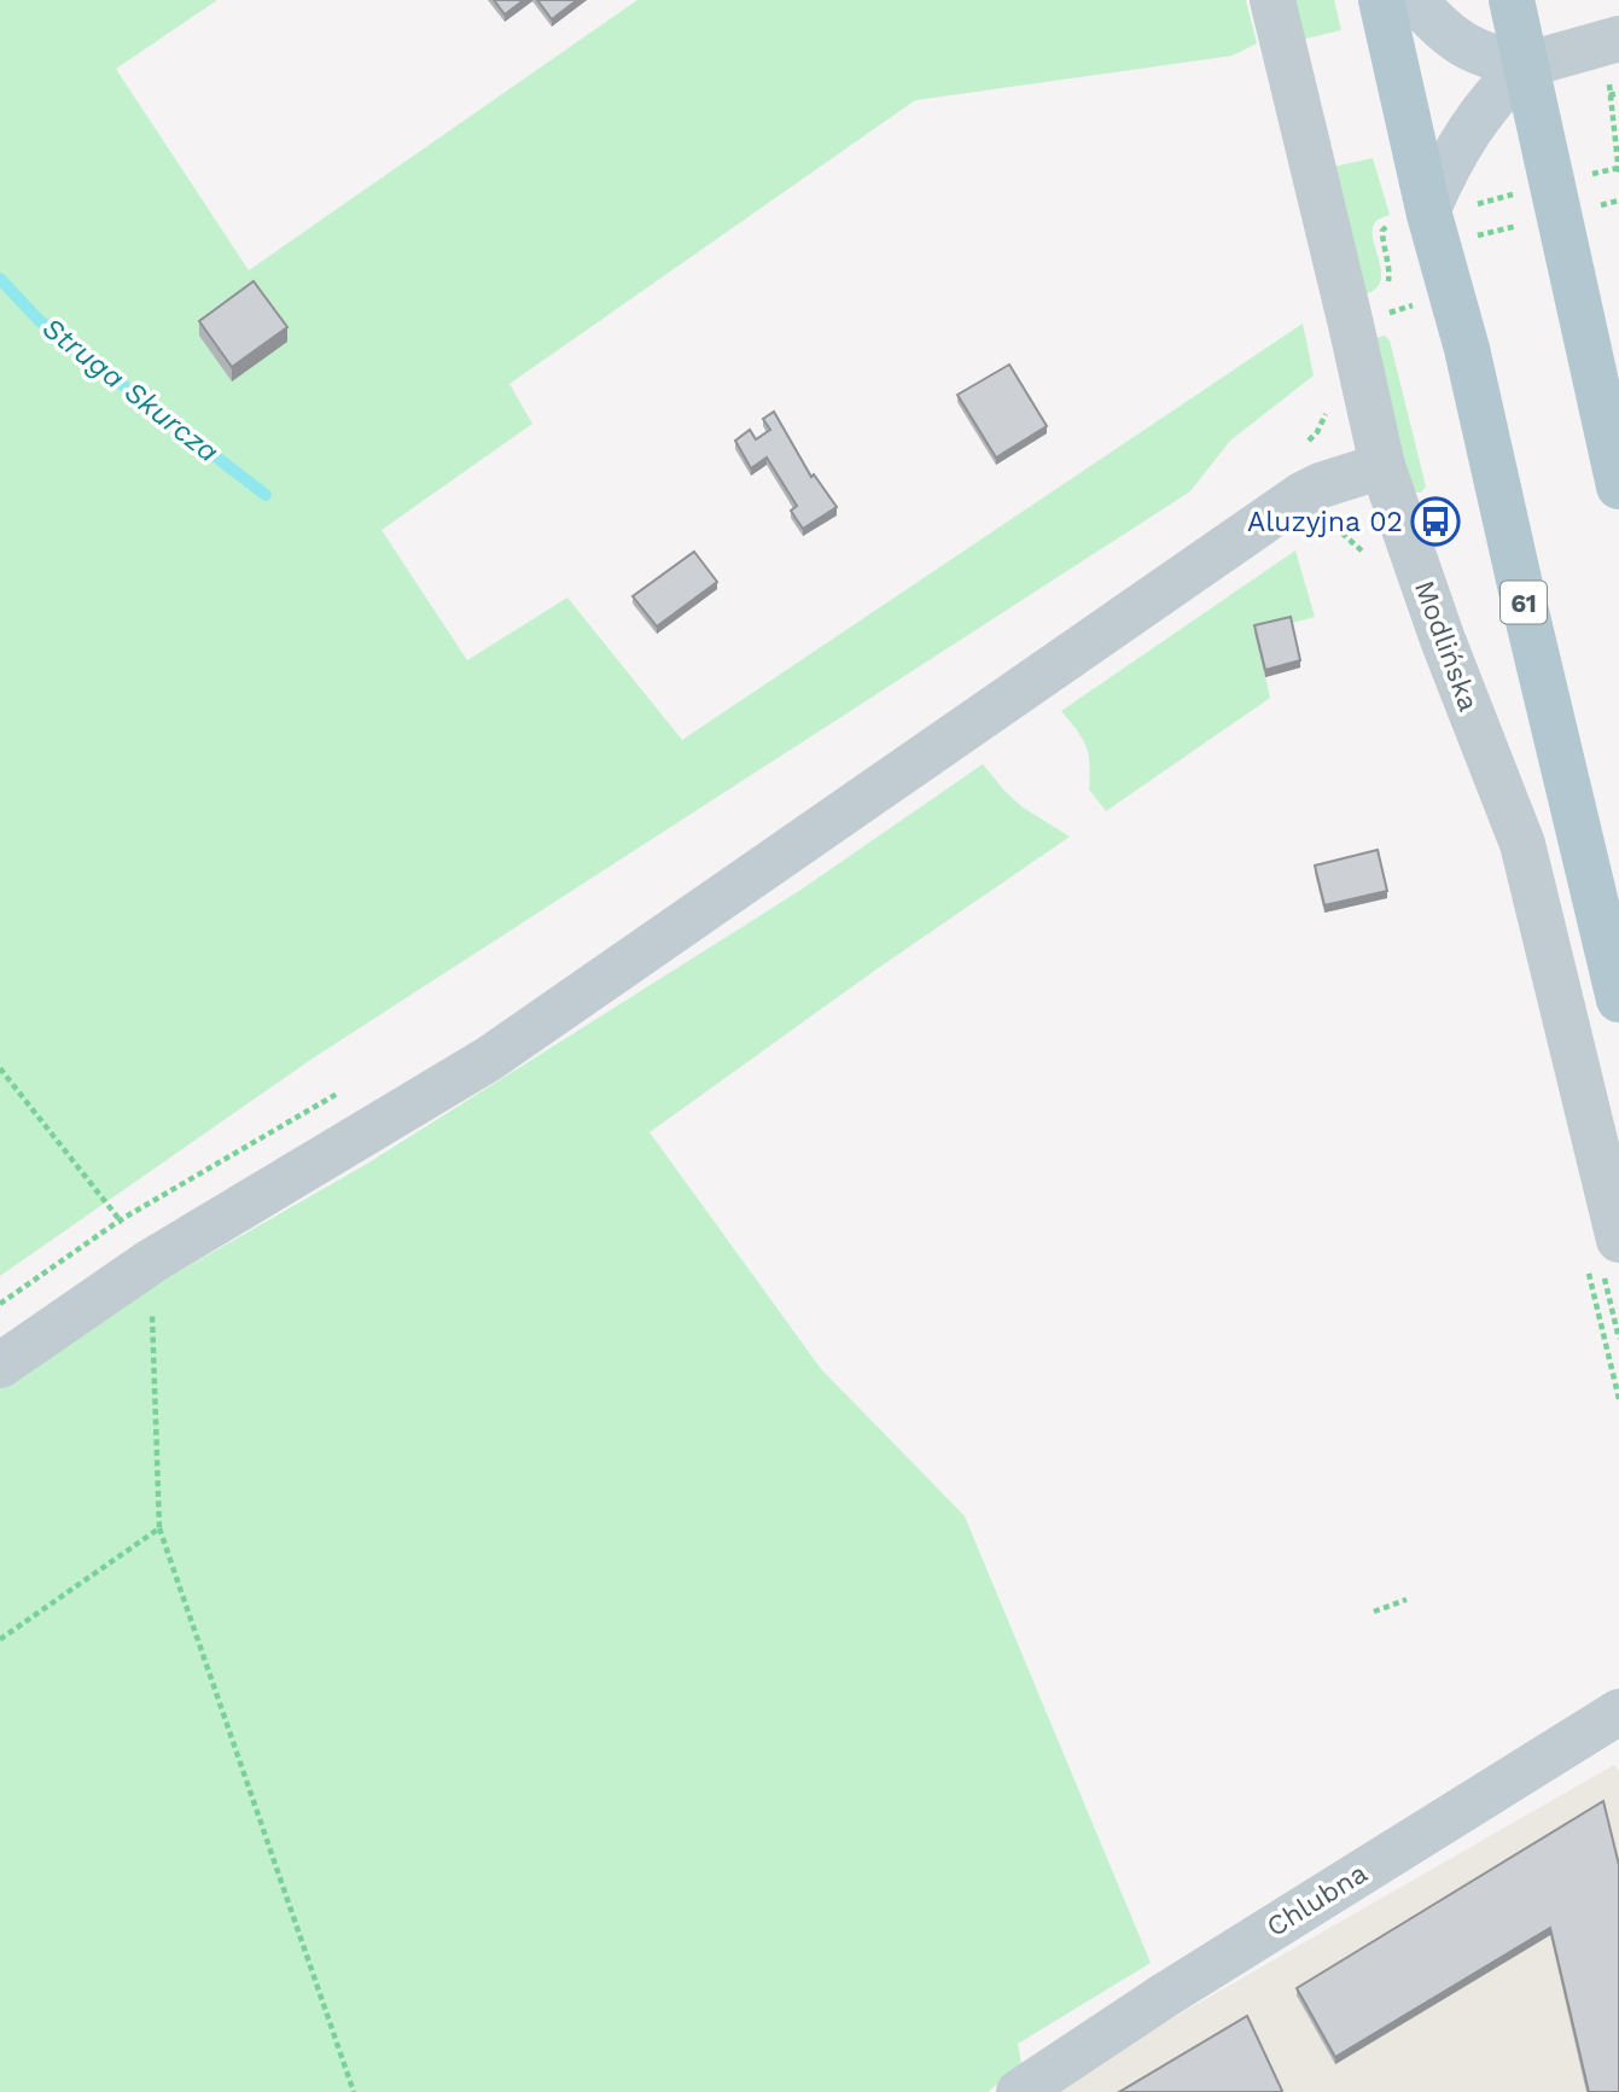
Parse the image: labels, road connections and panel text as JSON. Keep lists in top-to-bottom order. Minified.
{"streets":{"main road":["61"],"street":["Modlińska","Chlubna"]},"water":["Struga Skurcza"],"places":{"bus stop":["Aluzyjna 02"]}}
